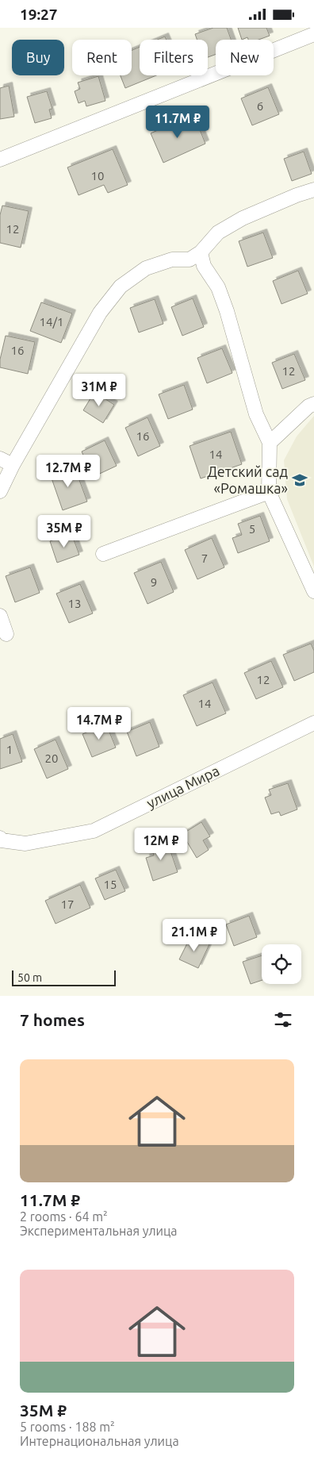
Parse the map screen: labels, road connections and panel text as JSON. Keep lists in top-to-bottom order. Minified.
{"streets":{"street":["улица Мира"]},"places":{"school or university":["Детский сад «Ромашка»"]},"house_numbers":["6","10","12","14/1","16","12","16","14","5","7","9","13","12","14","1","20","15","17"],"scale_bar":"50 m","page":{"status":"19:27","chip":["Buy","Rent","Filters","New"],"price":["11.7M ₽","31M ₽","12.7M ₽","35M ₽","14.7M ₽","12M ₽","21.1M ₽"],"scale":"50 m","heading":"7 homes","list":[{"name":"11.7M ₽","note":"2 rooms · 64 m² · Экспериментальная улица"},{"name":"35M ₽","note":"5 rooms · 188 m² · Интернациональная улица"}]}}
